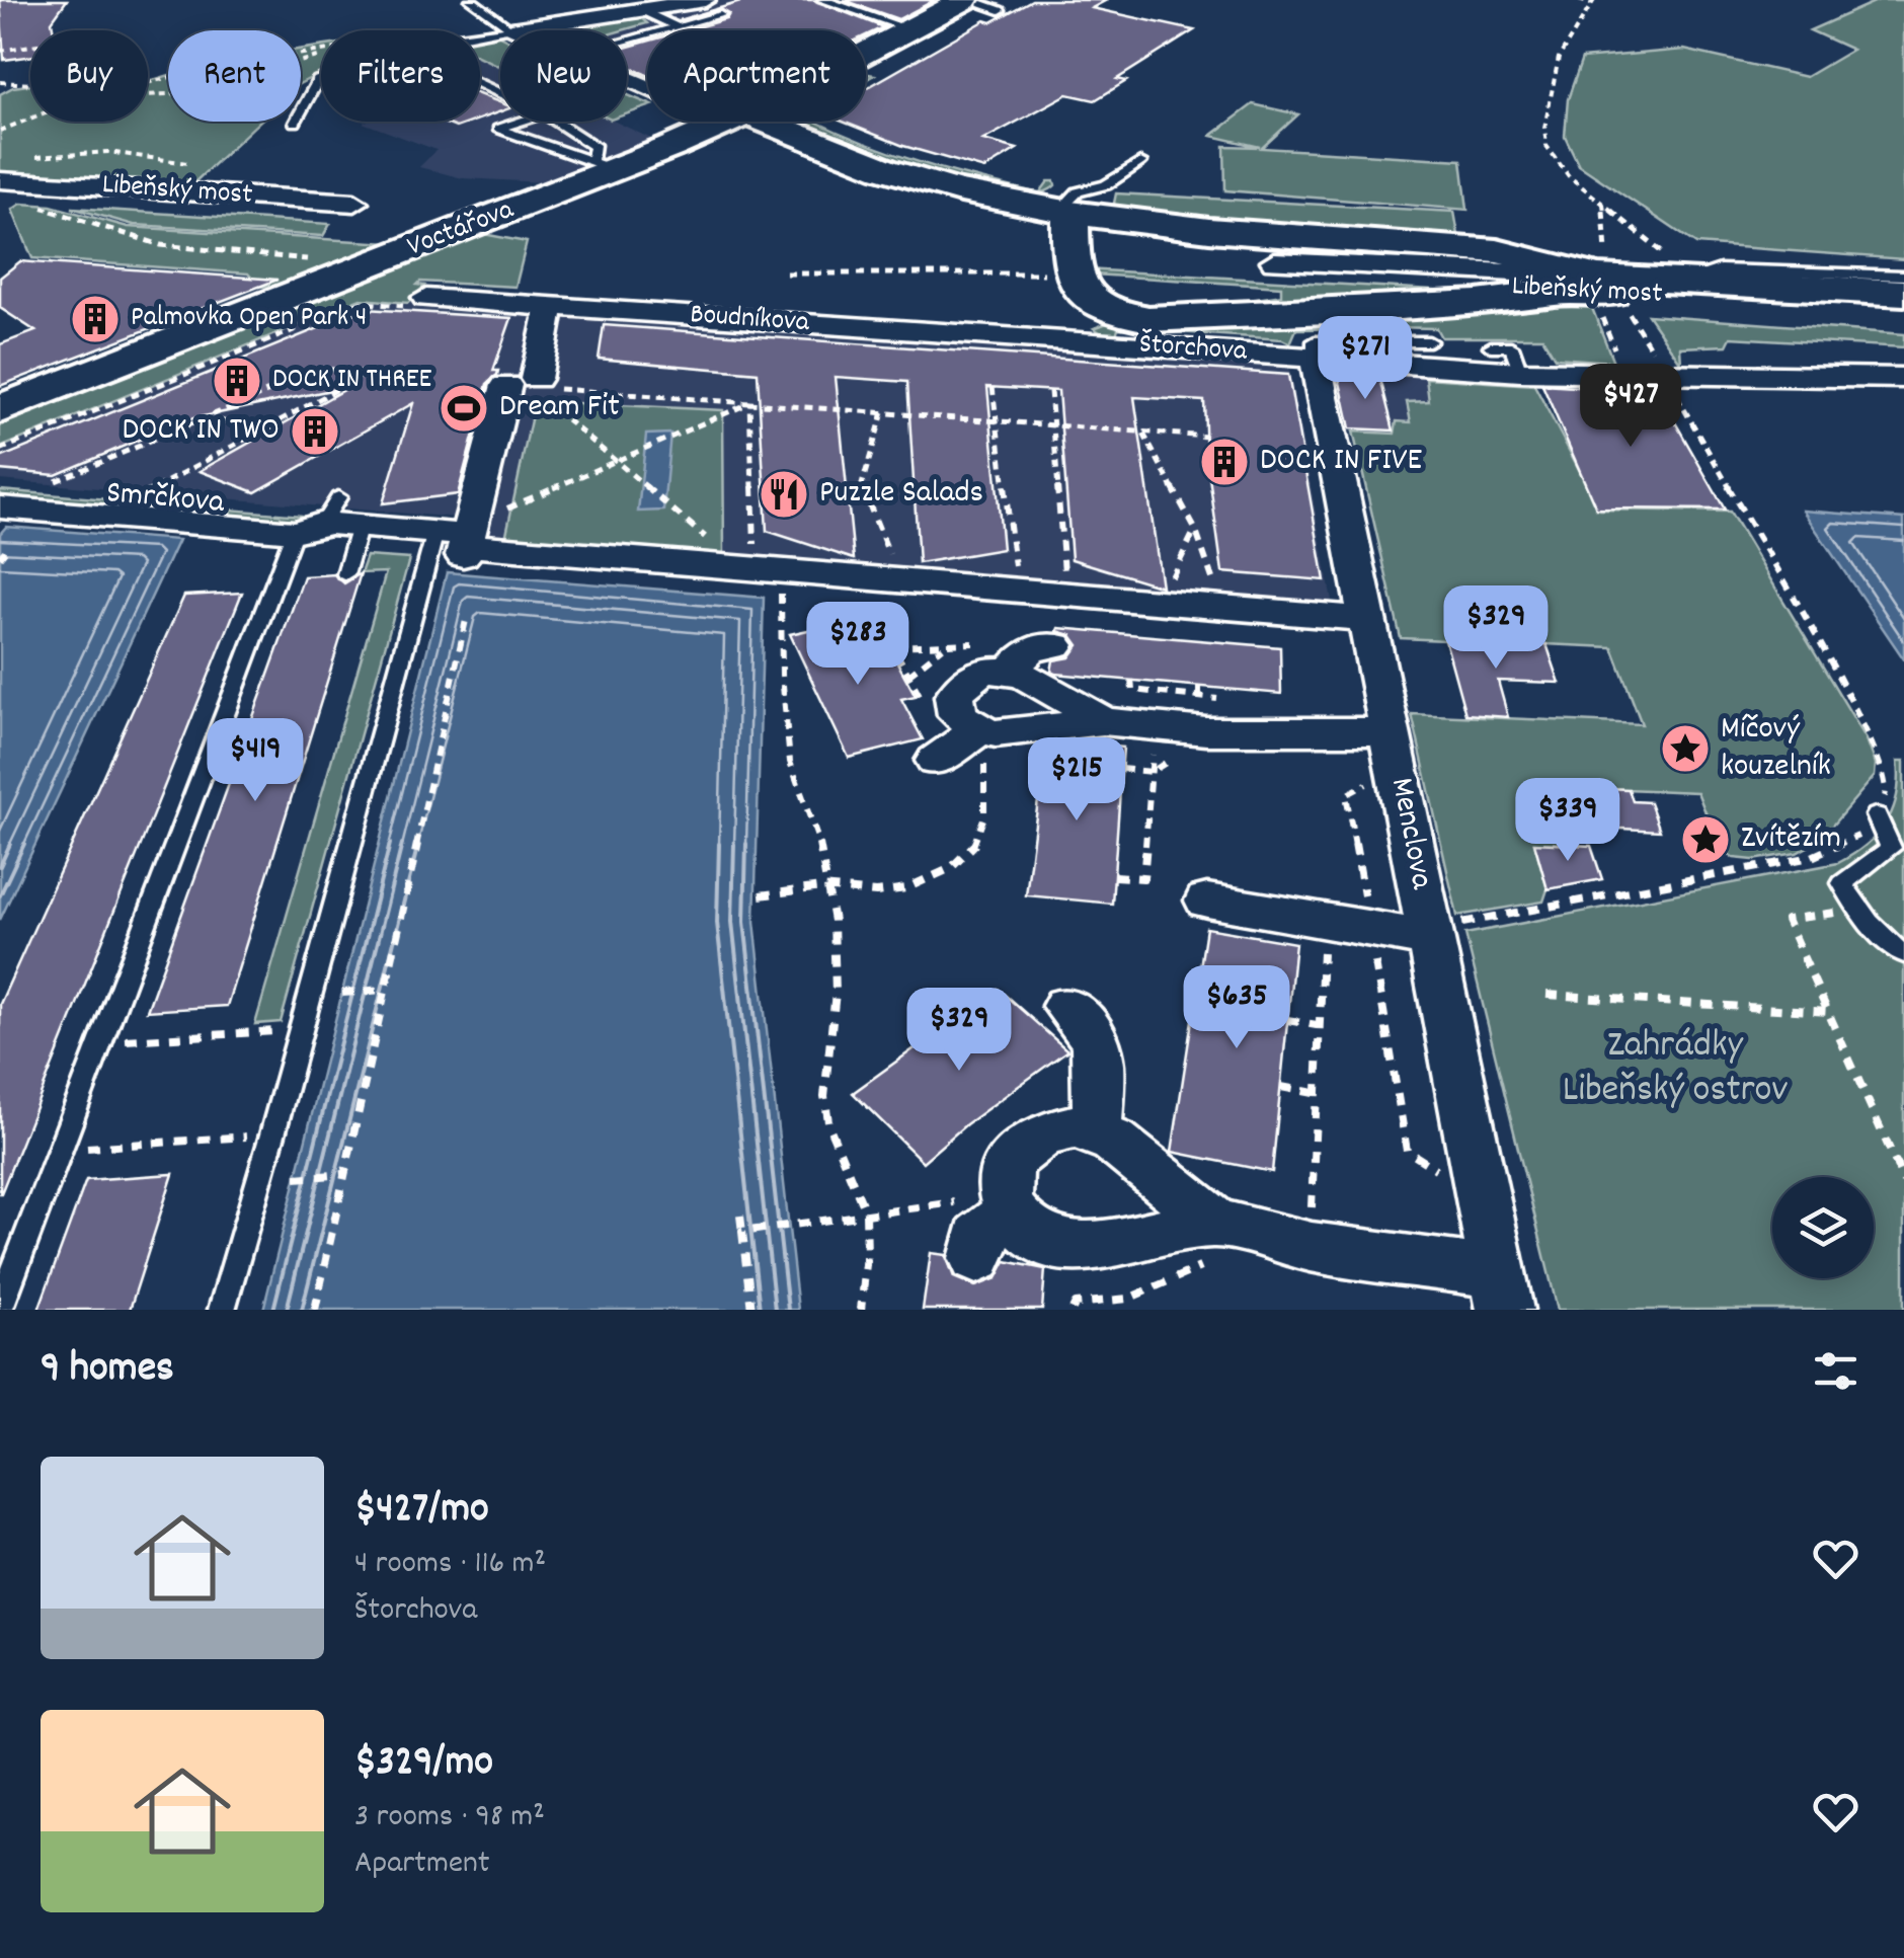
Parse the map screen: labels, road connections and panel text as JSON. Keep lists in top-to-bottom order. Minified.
{"streets":{"main road":["Libeňský most","Voctářova"],"street":["Boudníkova","Štorchova","Smrčkova","Menclova"]},"crossings":[["Boudníkova","Štorchova"],["Štorchova","Menclova"],["Smrčkova","Menclova"]],"parks":["Zahrádky Libeňský ostrov"],"places":{"building":["Palmovka Open Park 4","DOCK IN THREE","DOCK IN TWO","DOCK IN FIVE"],"sports":["Dream Fit"],"restaurant":["Puzzle Salads"],"place":["Míčový kouzelník","Zvítězím"]},"page":{"chip":["Buy","Rent","Filters","New","Apartment"],"price":["$271","$427","$329","$283","$419","$215","$339","$635","$329"],"heading":"9 homes","list":[{"name":"$427/mo","note":"4 rooms · 116 m² · Štorchova"},{"name":"$329/mo","note":"3 rooms · 98 m² · Apartment"}]}}
